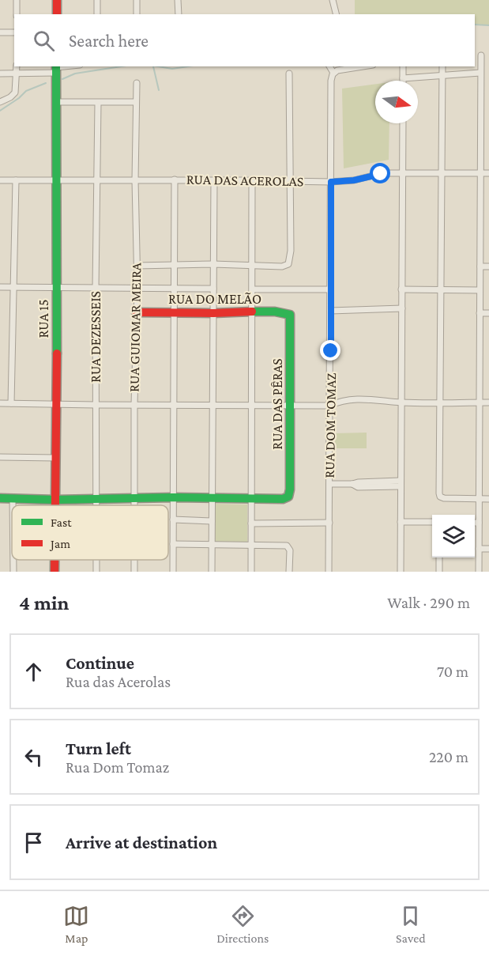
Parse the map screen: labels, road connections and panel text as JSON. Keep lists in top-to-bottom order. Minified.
{"streets":{"street":["RUA DAS ACEROLAS","RUA DO MELÃO","RUA 15","RUA GUIOMAR MEIRA","RUA DEZESSEIS","RUA DAS PÊRAS","RUA DOM TOMAZ"]},"crossings":[["RUA DAS ACEROLAS","RUA 15"],["RUA DAS ACEROLAS","RUA GUIOMAR MEIRA"],["RUA DAS ACEROLAS","RUA DEZESSEIS"],["RUA DAS ACEROLAS","RUA DOM TOMAZ"],["RUA DO MELÃO","RUA GUIOMAR MEIRA"],["RUA DO MELÃO","RUA DAS PÊRAS"]],"legend":["Fast","Jam"],"north":"right","page":{"search":"Search here","heading":["4 min","Walk · 290 m"],"list":[["Continue","Rua das Acerolas","70 m"],["Turn left","Rua Dom Tomaz","220 m"],"Arrive at destination"],"nav":["Map","Directions","Saved"]}}
